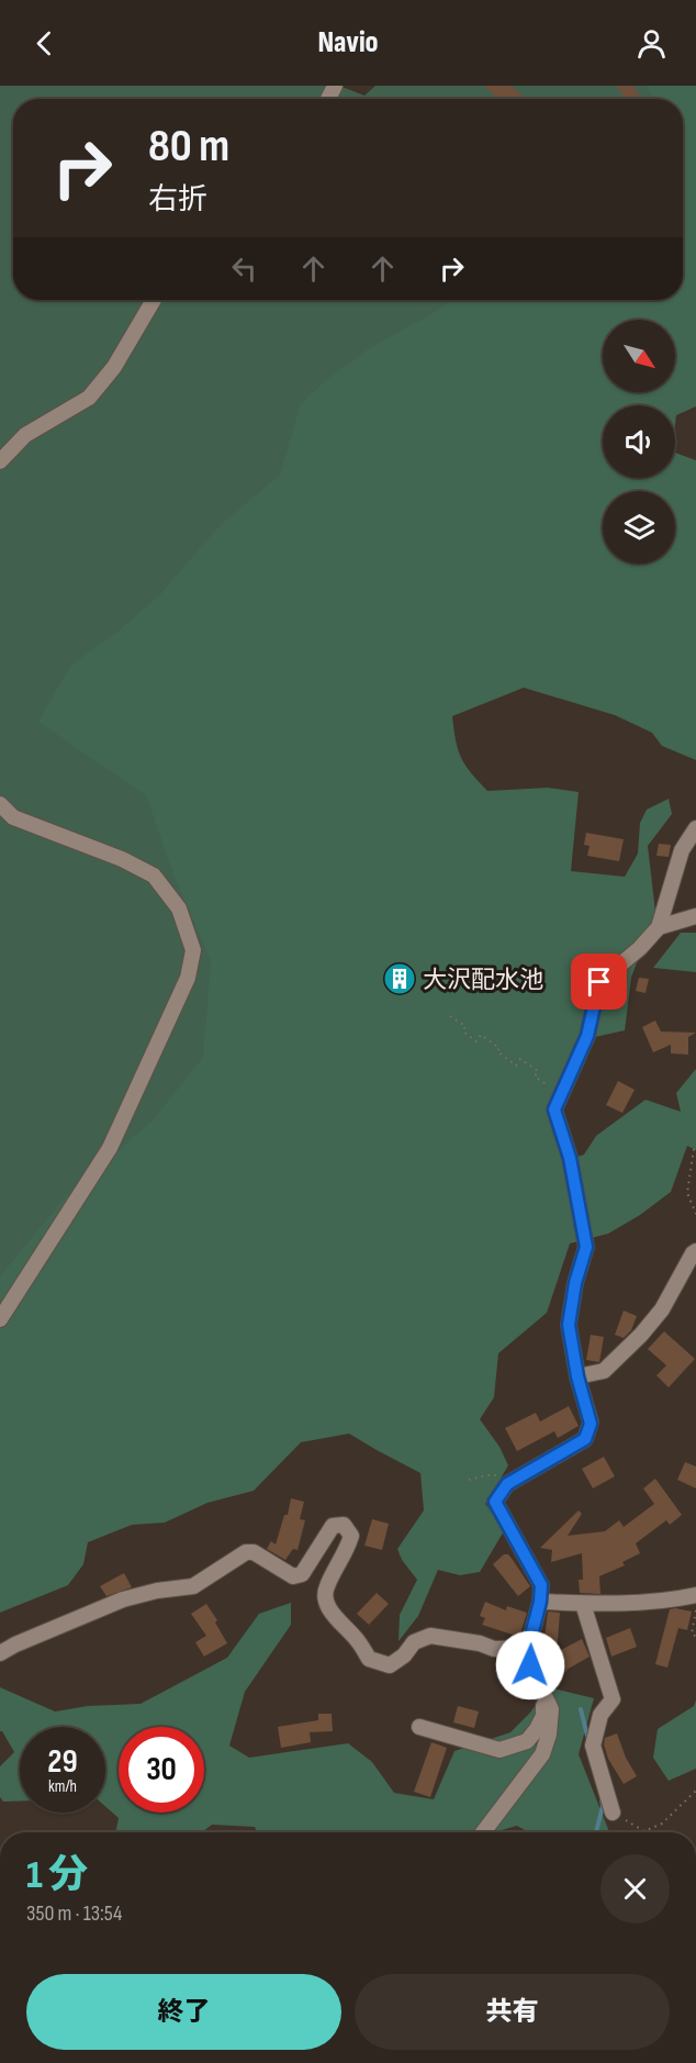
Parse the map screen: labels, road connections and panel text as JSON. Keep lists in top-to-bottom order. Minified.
{"places":{"building":["大沢配水池"]},"north":"bottom right","page":{"header":"Navio","turn":["80 m","右折"],"speed":"29 km/h","limit":"30","heading":["1 分","350 m · 13:54"],"buttons":["終了","共有"]}}
